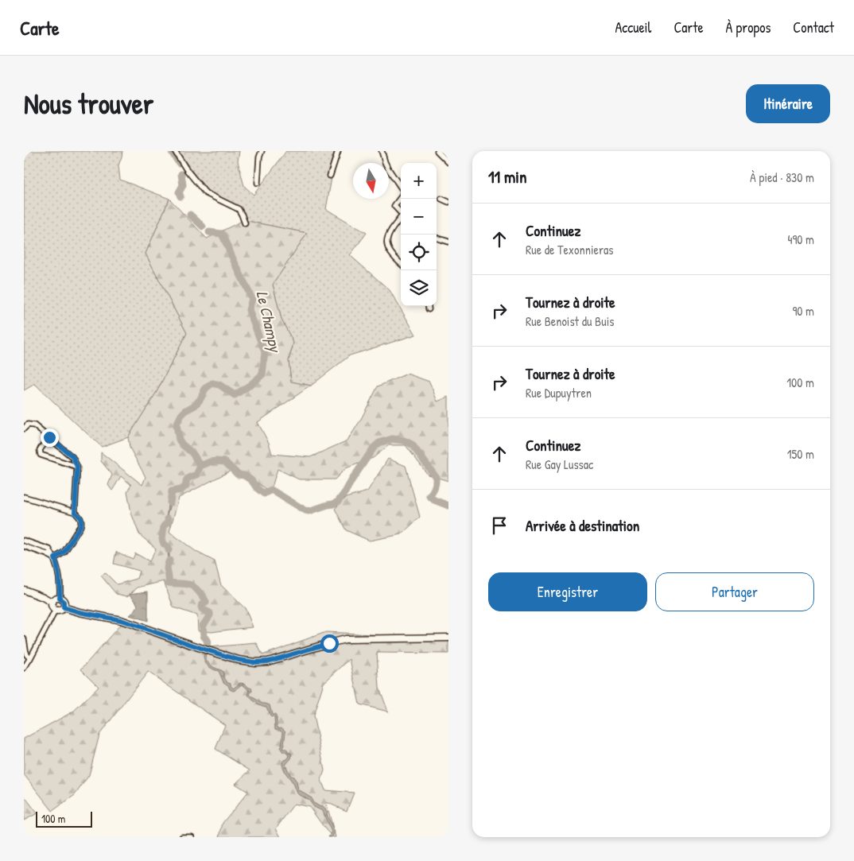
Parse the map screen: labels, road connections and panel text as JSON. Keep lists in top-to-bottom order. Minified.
{"water":["Le Champy"],"scale_bar":"100 m","north":"bottom","page":{"header":"Carte","nav":["Accueil","Carte","À propos","Contact"],"buttons":["Itinéraire",["Enregistrer","Partager"]],"title":"Nous trouver","heading":["11 min","À pied · 830 m"],"map_buttons":["+","−"],"list":[["Continuez","Rue de Texonnieras","490 m"],["Tournez à droite","Rue Benoist du Buis","90 m"],["Tournez à droite","Rue Dupuytren","100 m"],["Continuez","Rue Gay Lussac","150 m"],"Arrivée à destination"],"scale":"100 m"}}
